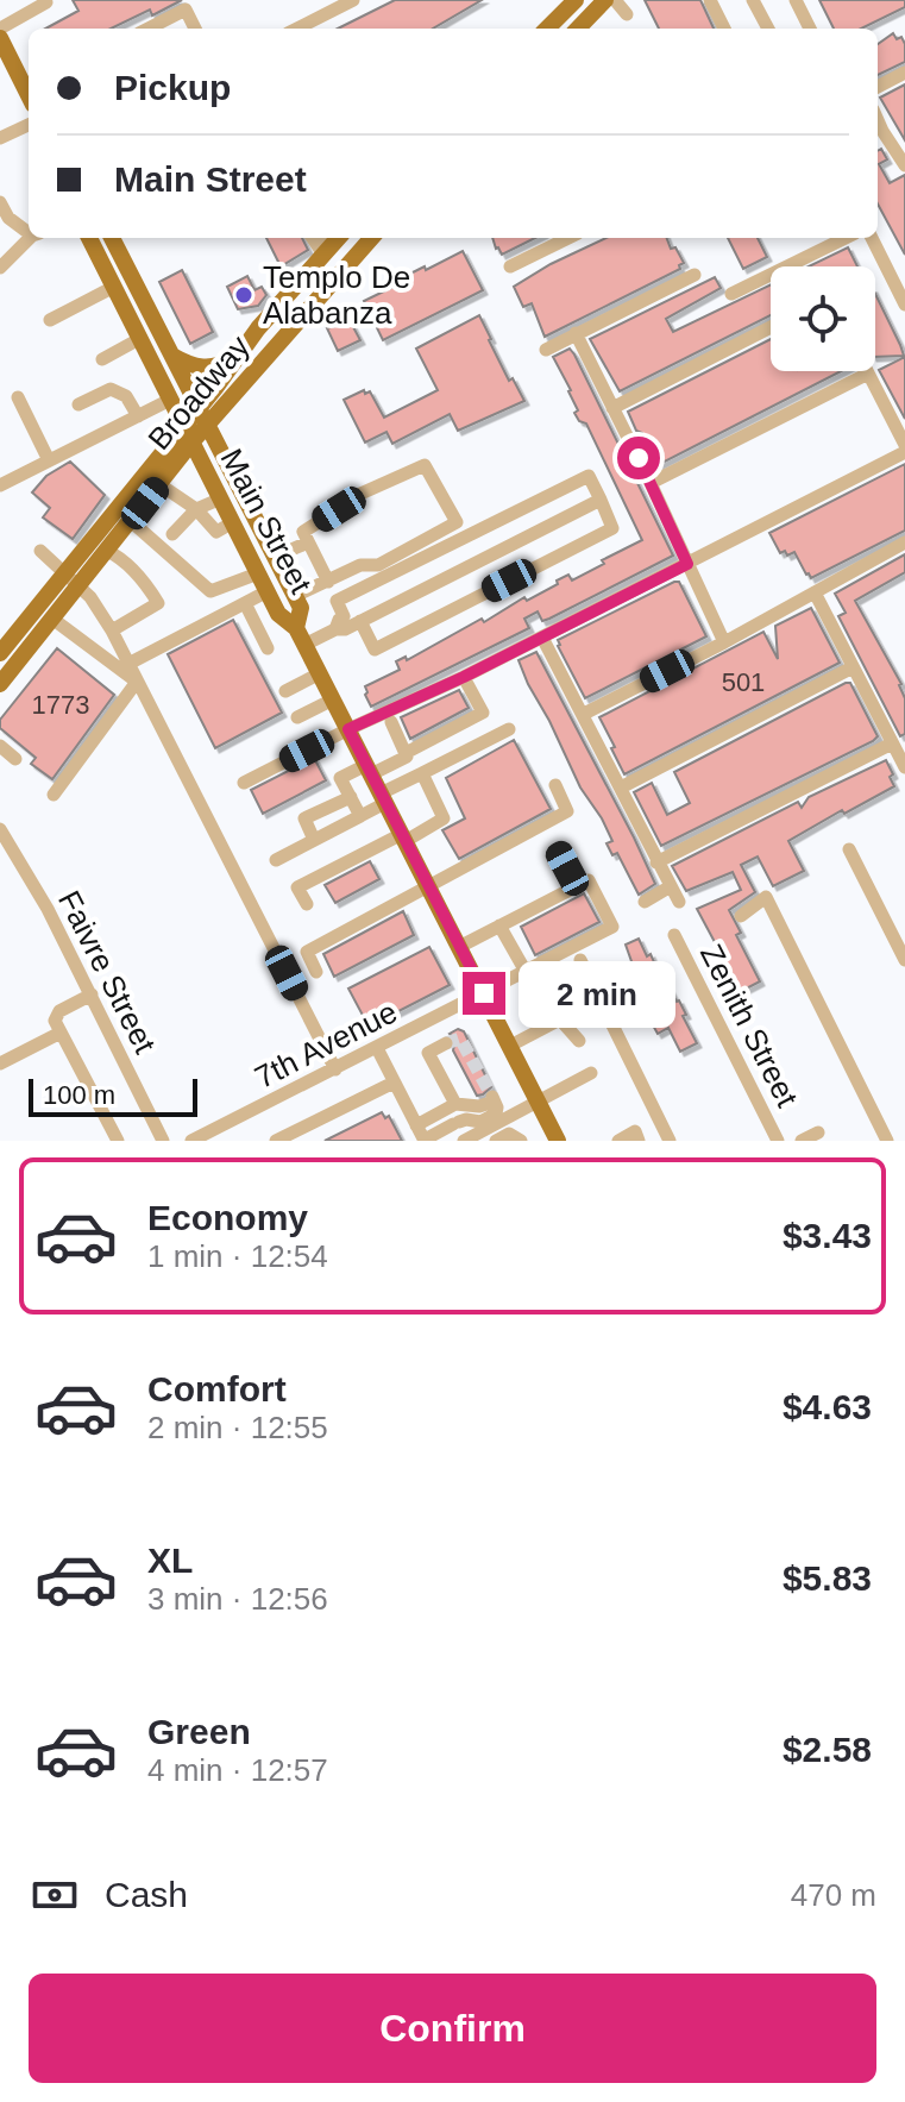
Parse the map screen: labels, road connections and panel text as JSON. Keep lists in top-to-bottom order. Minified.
{"streets":{"main road":["Broadway","Main Street"],"street":["Faivre Street","Zenith Street","7th Avenue"]},"crossings":[["Broadway","Main Street"],["Main Street","7th Avenue"]],"places":["Templo De Alabanza"],"house_numbers":["501","1773"],"scale_bar":"100 m","page":{"banner":["Pickup","Main Street"],"bubble":"2 min","scale":"100 m","list":[{"name":"Economy","note":"1 min · 12:54","value":"$3.43"},{"name":"Comfort","note":"2 min · 12:55","value":"$4.63"},{"name":"XL","note":"3 min · 12:56","value":"$5.83"},{"name":"Green","note":"4 min · 12:57","value":"$2.58"}],"pay":["Cash","470 m"],"buttons":"Confirm"}}
